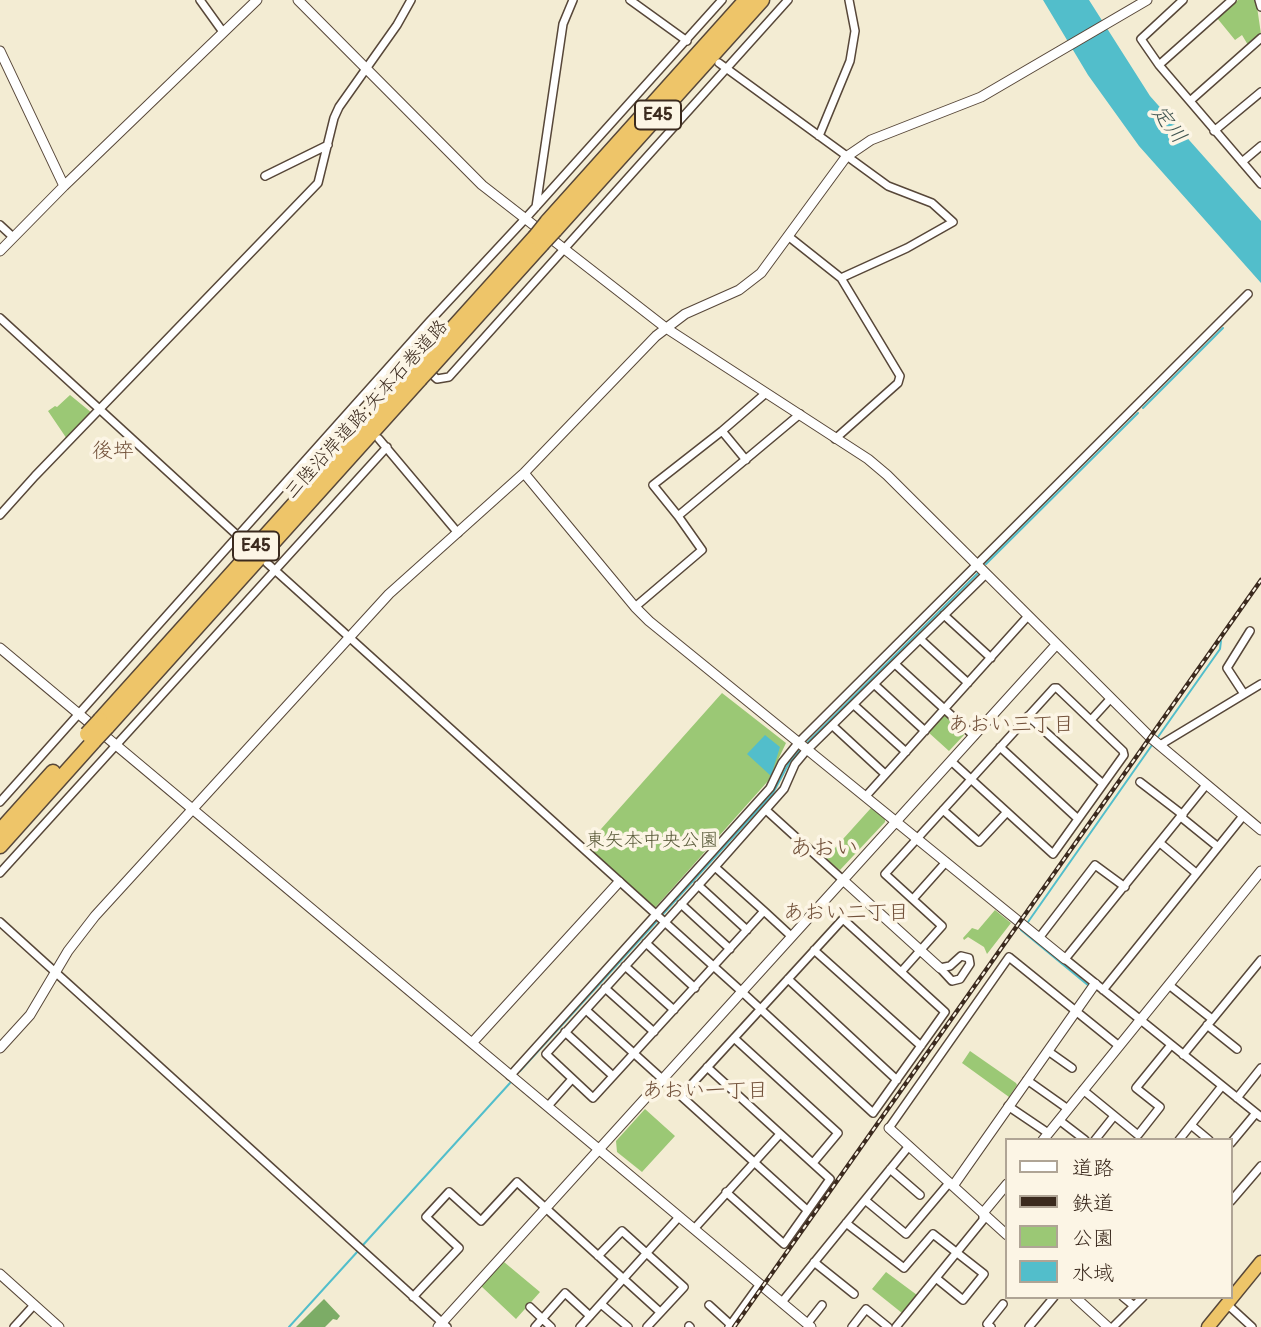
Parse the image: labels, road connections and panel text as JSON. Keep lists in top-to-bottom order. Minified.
{"streets":{"highway":["E45","三陸沿岸道路;矢本石巻道路"]},"districts":["後埣","あおい三丁目","あおい","あおい二丁目","あおい一丁目"],"water":["定川"],"parks":["東矢本中央公園"],"legend":["道路","鉄道","公園","水域"]}
